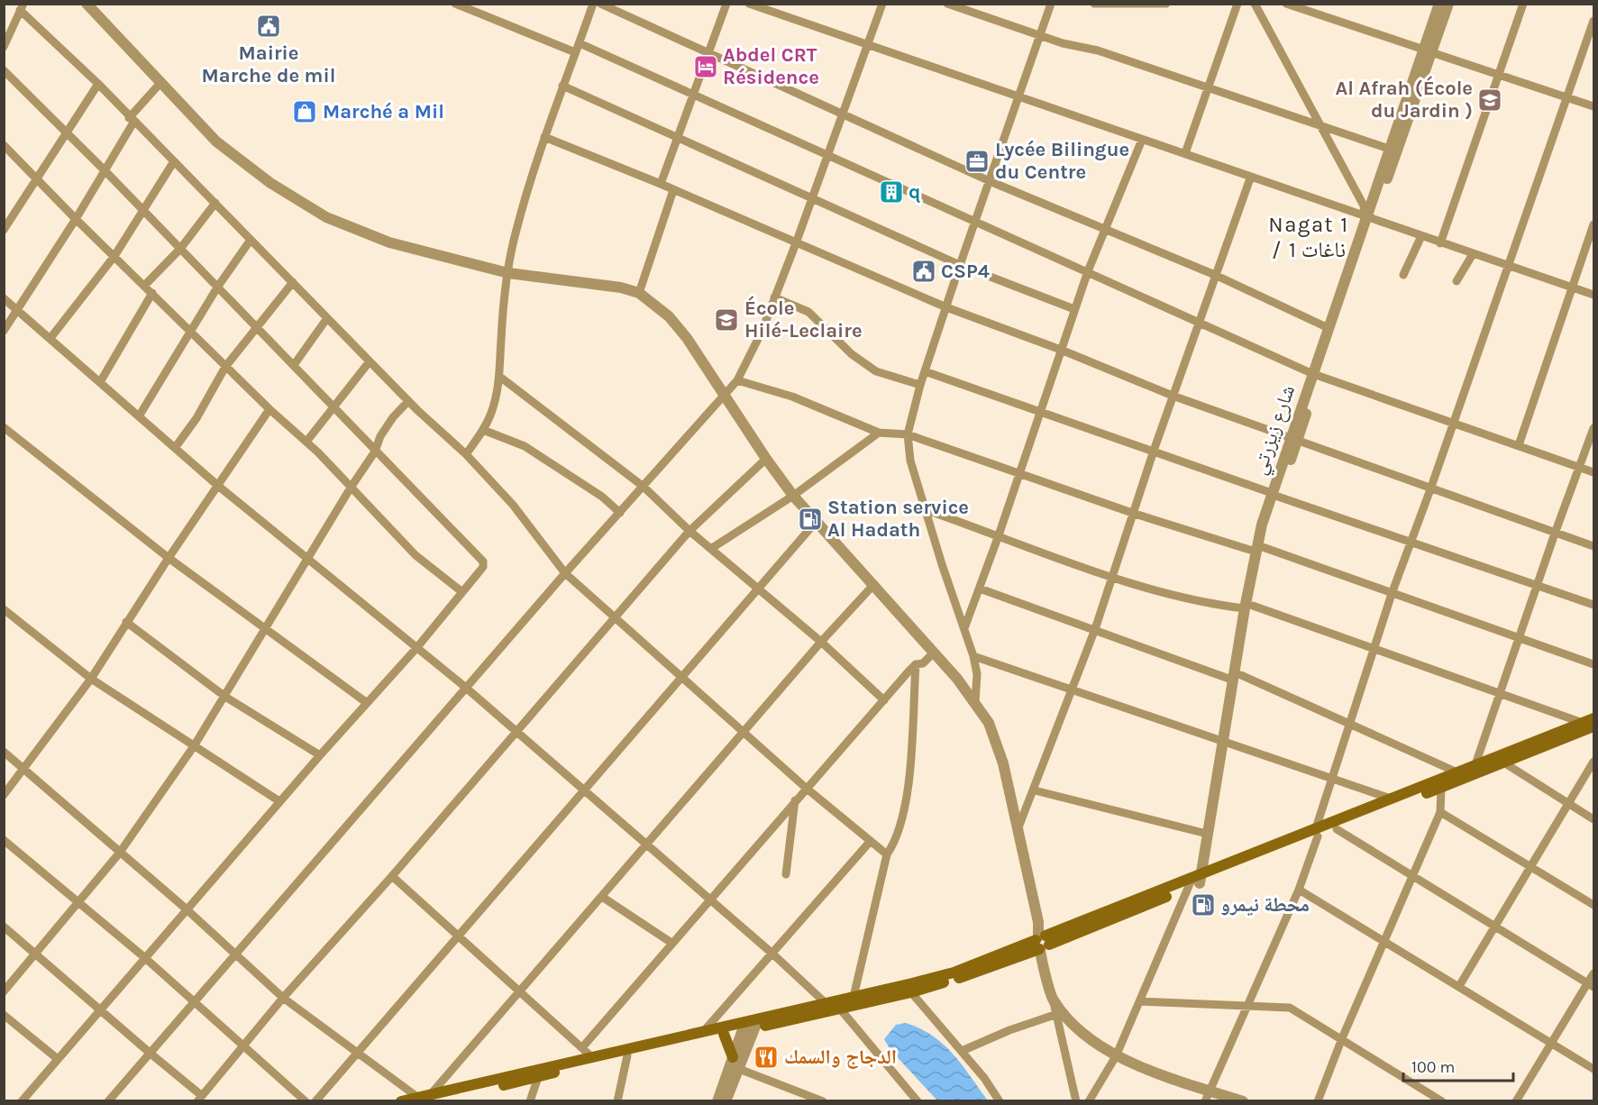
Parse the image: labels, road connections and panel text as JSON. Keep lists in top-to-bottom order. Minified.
{"streets":{"street":["شارع زيزرتي"]},"districts":["Nagat 1 / ناغات 1"],"places":{"public building":["Mairie Marche de mil","CSP4"],"hotel":["Abdel CRT Résidence"],"school or university":["Al Afrah (École du Jardin )","École Hilé-Leclaire"],"shop":["Marché a Mil"],"office":["Lycée Bilingue du Centre"],"building":["q"],"fuel station":["Station service Al Hadath","محطة نيمرو"],"restaurant":["الدجاج والسمك"]},"scale_bar":"100 m"}
